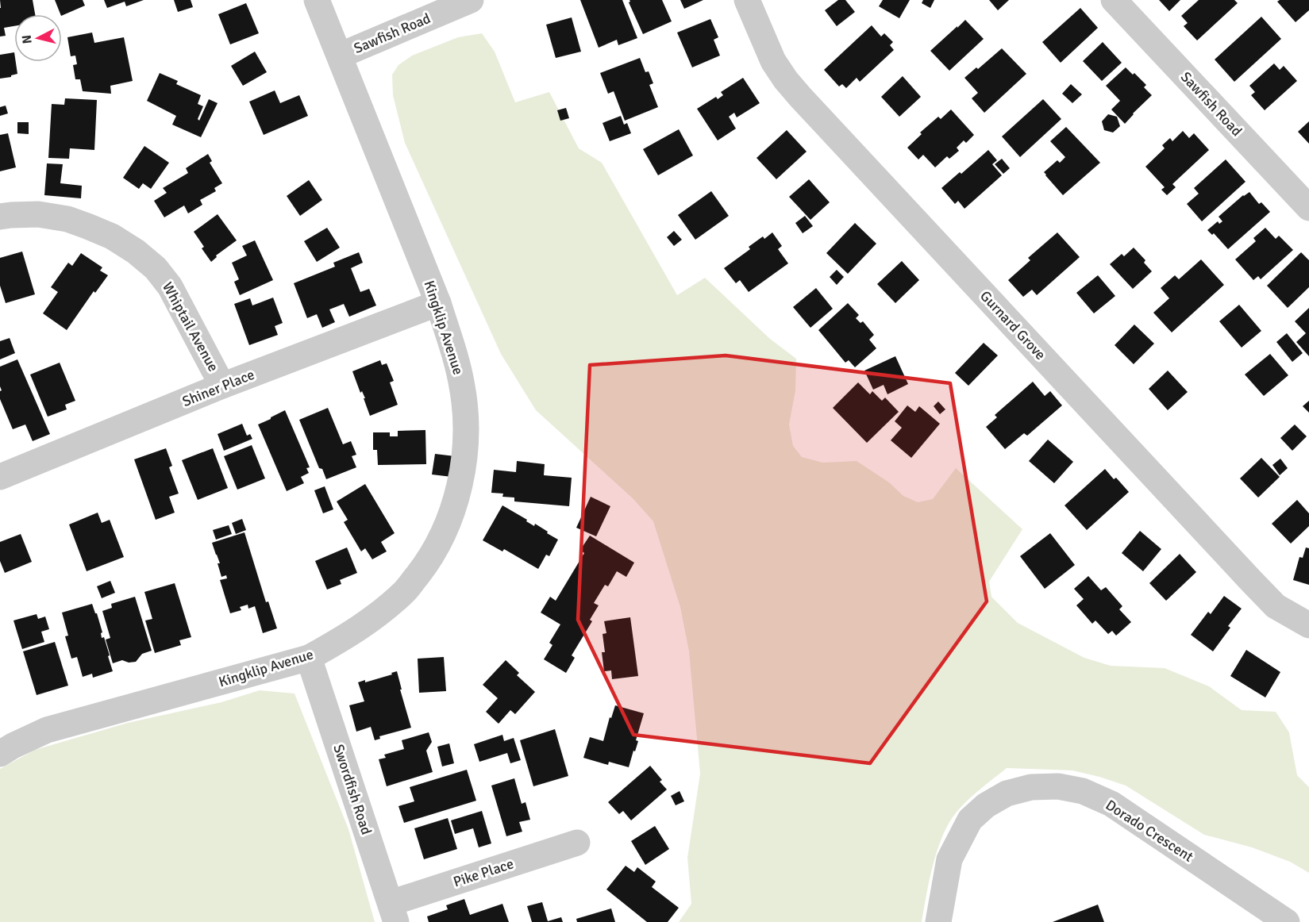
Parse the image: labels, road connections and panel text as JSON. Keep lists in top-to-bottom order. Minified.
{"streets":{"street":["Sawfish Road","Gurnard Grove","Whiptail Avenue","Kingklip Avenue","Shiner Place","Swordfish Road","Dorado Crescent","Pike Place"]},"crossings":[["Sawfish Road","Kingklip Avenue"],["Whiptail Avenue","Shiner Place"],["Kingklip Avenue","Shiner Place"],["Kingklip Avenue","Swordfish Road"],["Swordfish Road","Pike Place"]],"north":"left"}
